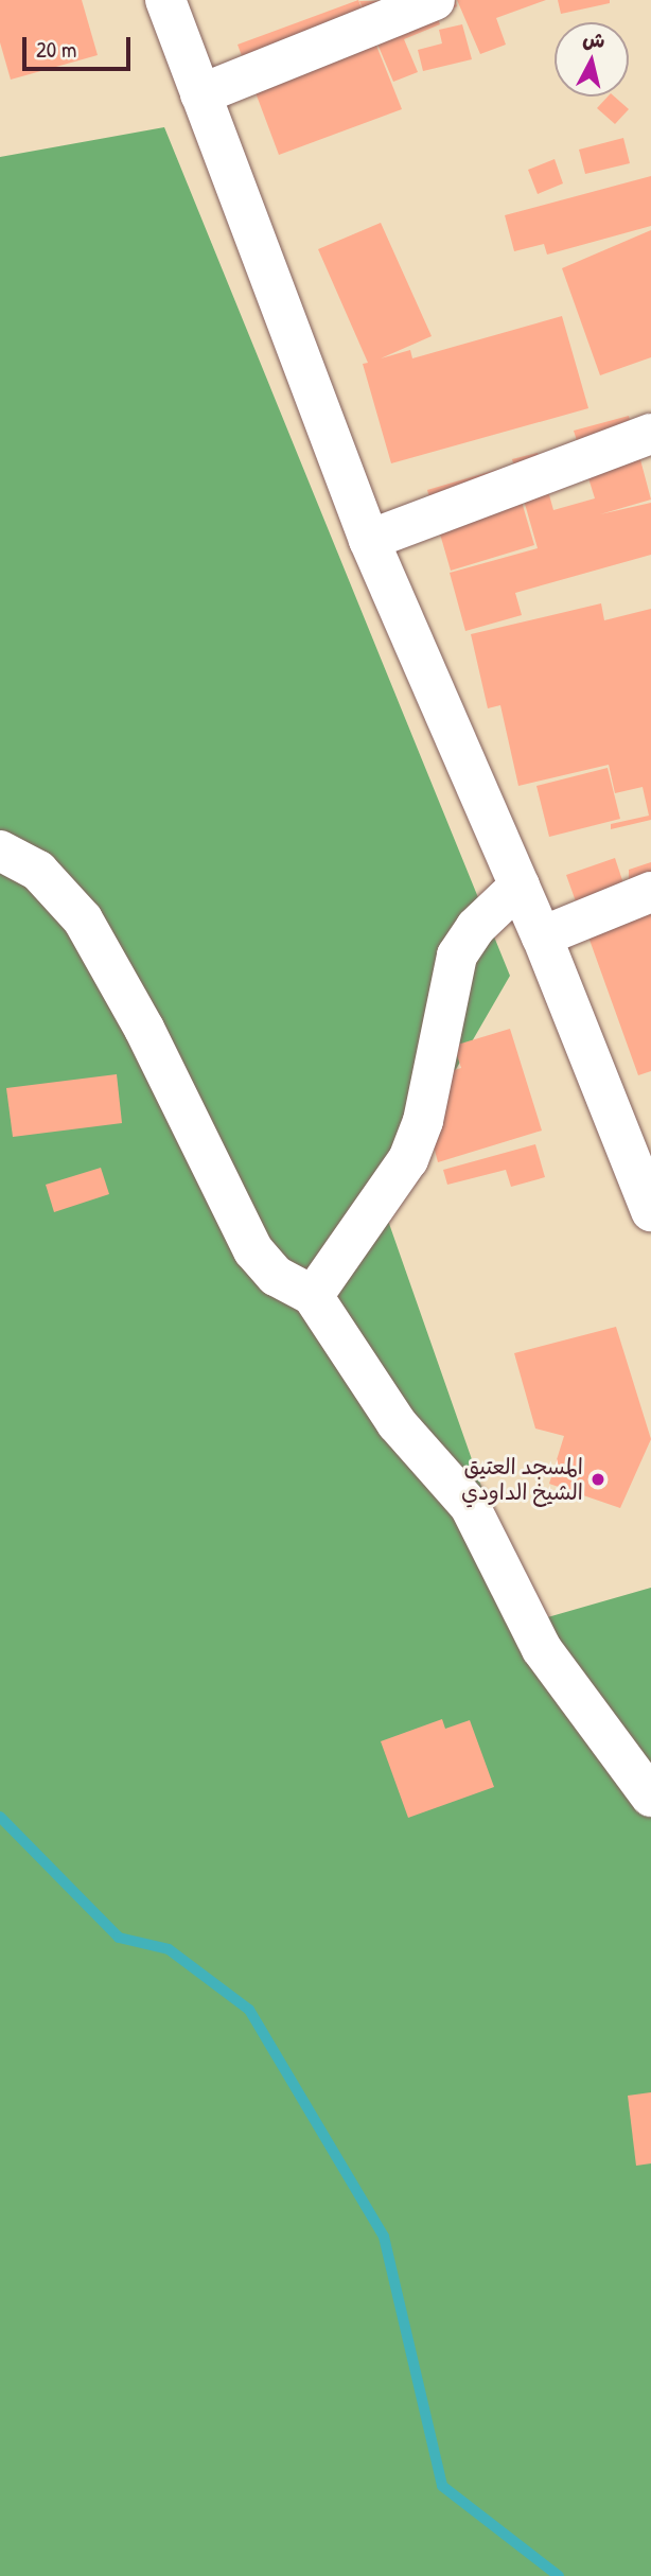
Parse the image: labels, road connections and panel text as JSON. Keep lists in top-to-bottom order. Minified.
{"places":["المسجد العتيق الشيخ الداودي"],"scale_bar":"20 m","north":"top"}
